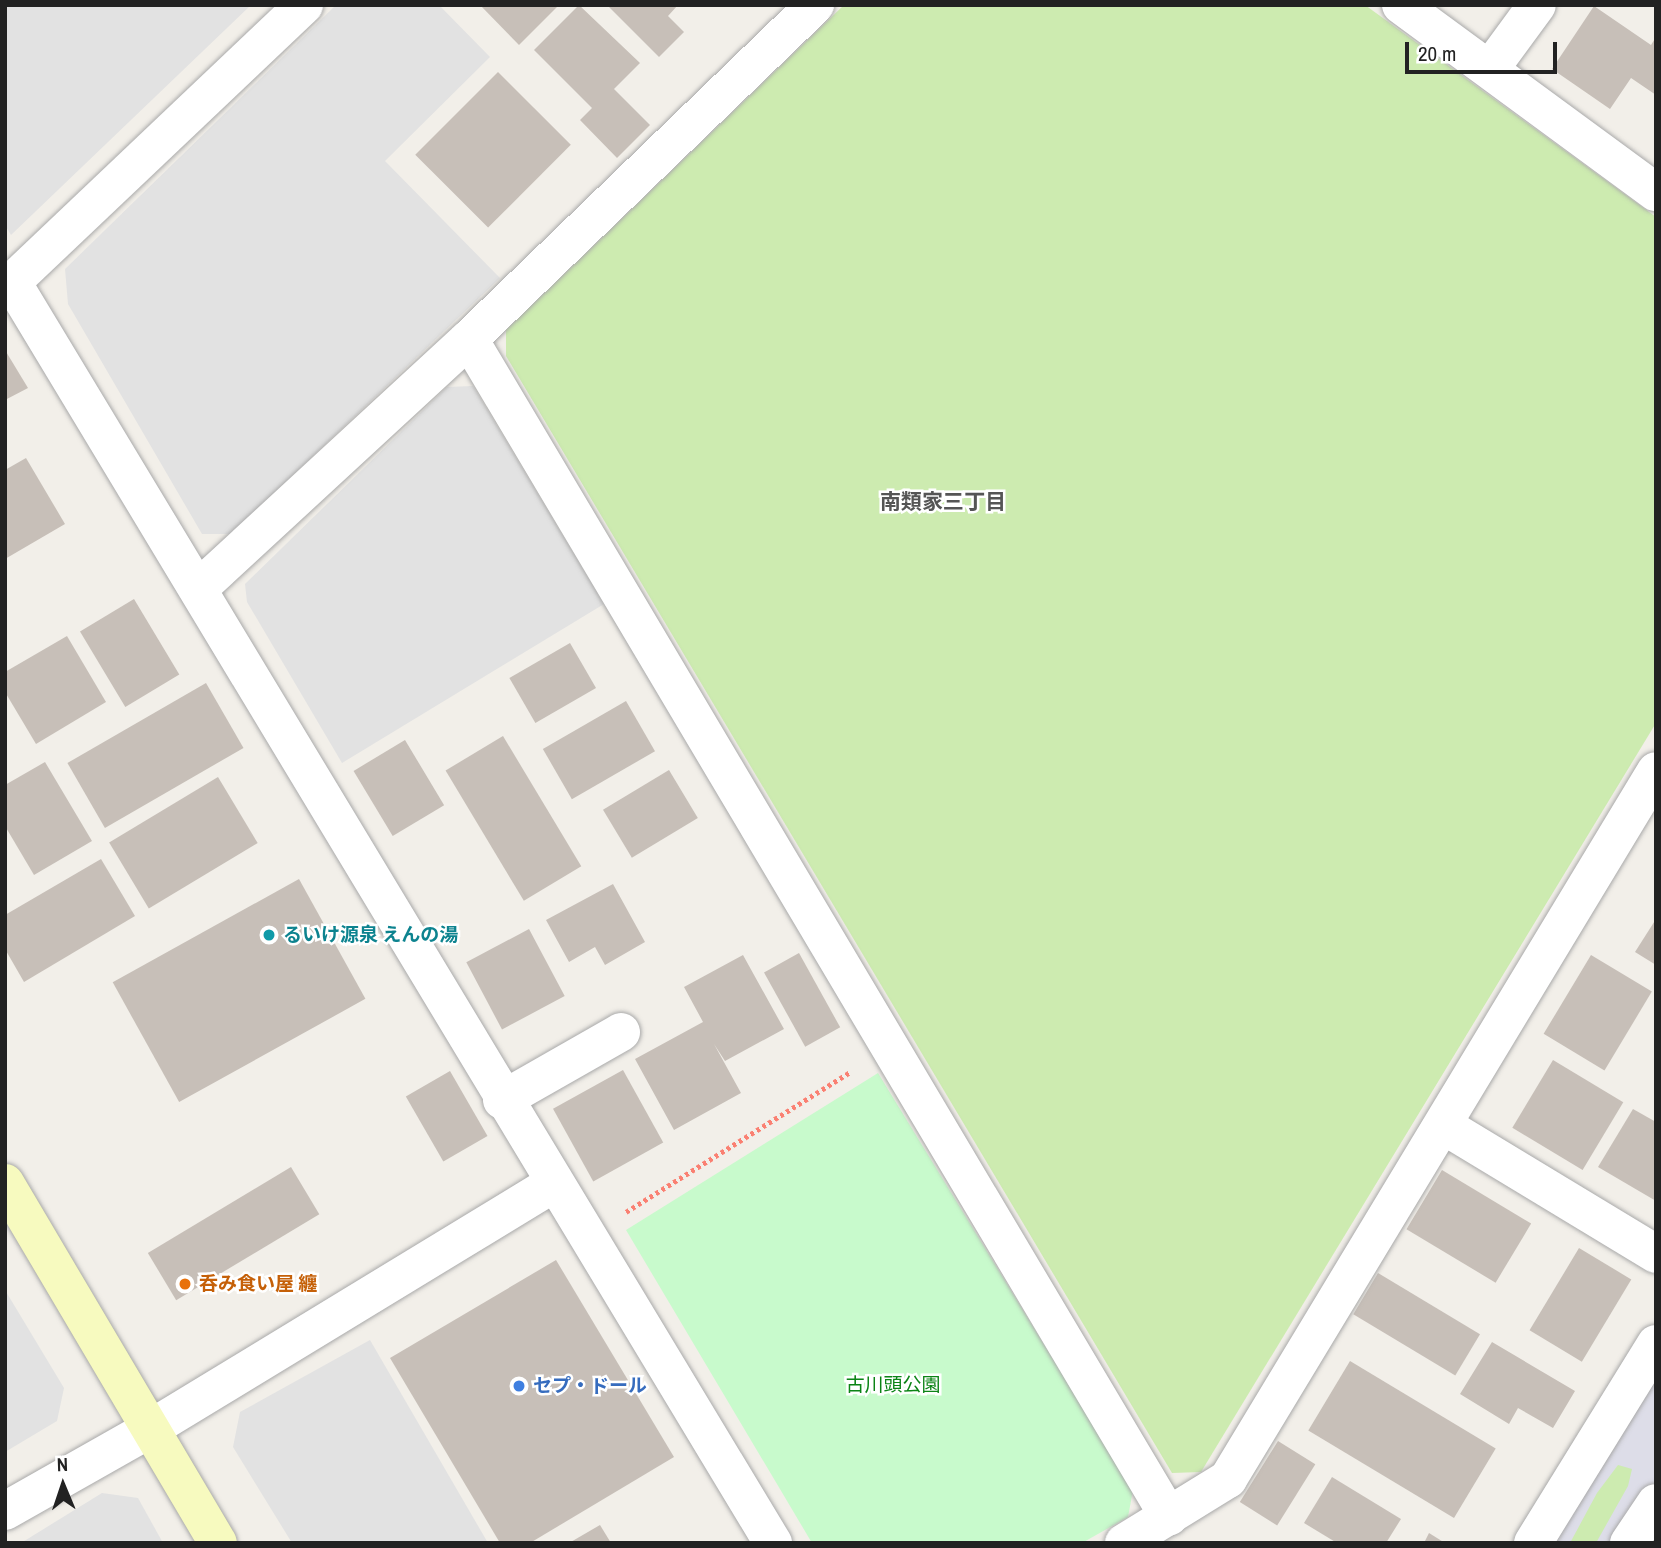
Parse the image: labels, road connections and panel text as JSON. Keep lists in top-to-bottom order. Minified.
{"districts":["南類家三丁目"],"parks":["古川頭公園"],"places":["るいけ源泉 えんの湯","呑み食い屋 纏","セプ・ドール"],"scale_bar":"20 m","north":"top"}
